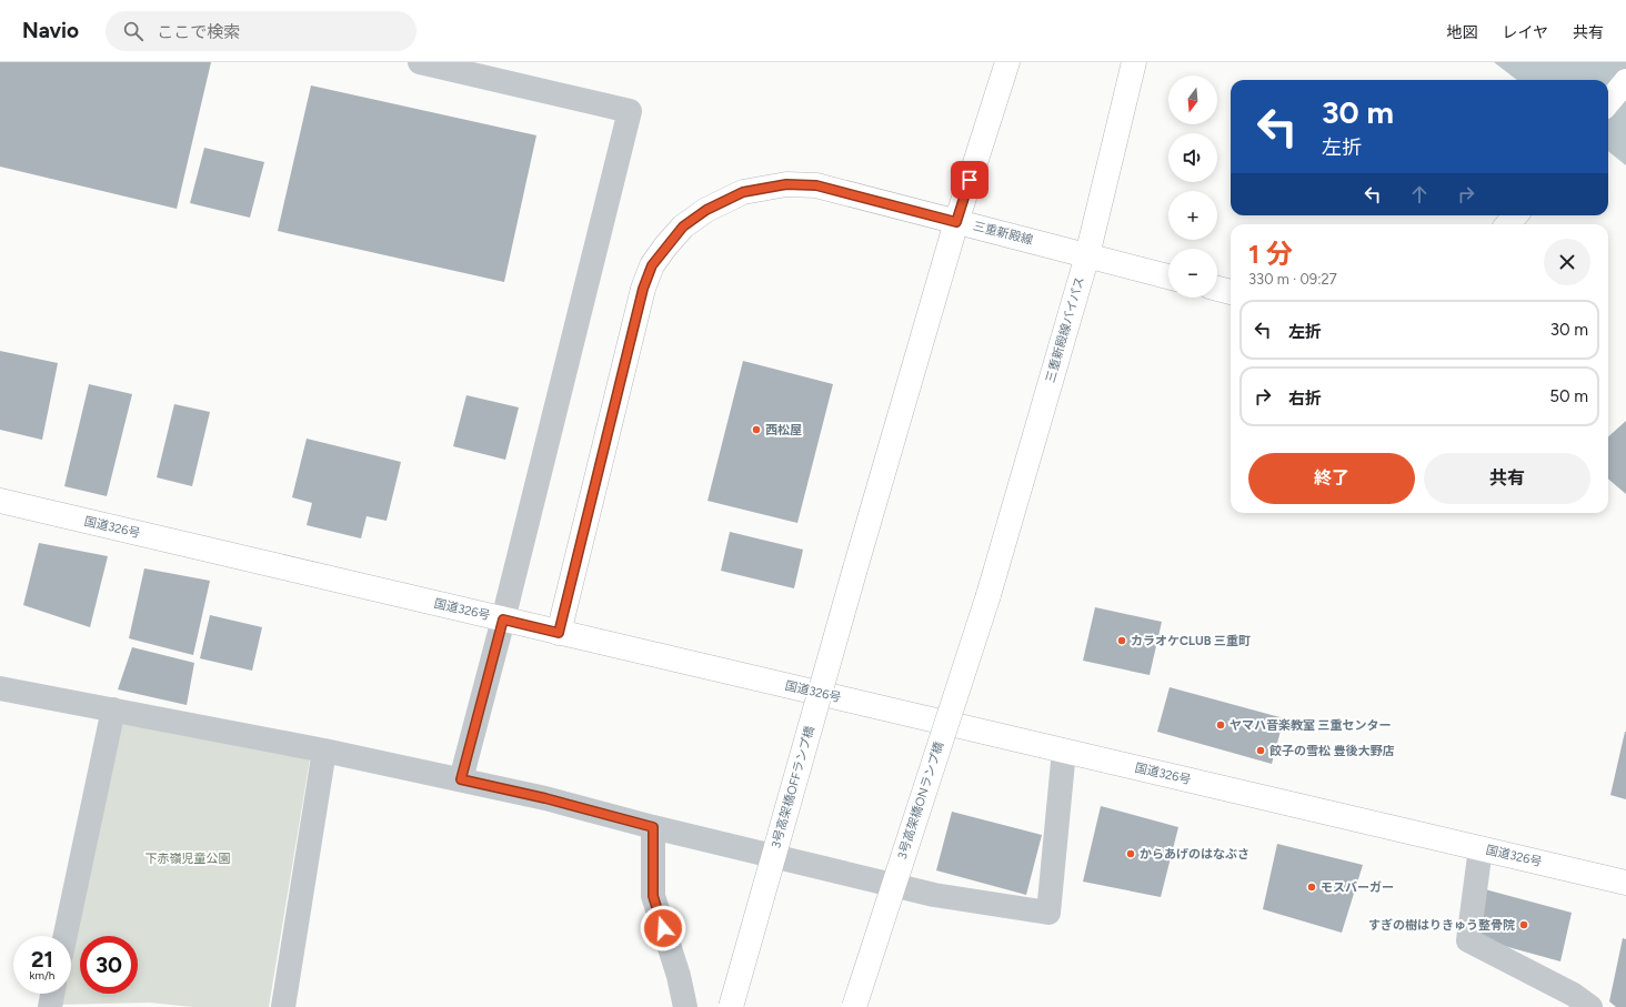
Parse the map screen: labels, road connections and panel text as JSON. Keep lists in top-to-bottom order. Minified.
{"streets":{"main road":["三重新殿線","三重新殿線バイパス","国道326号","3号高架橋OFFランプ橋","3号高架橋ONランプ橋"]},"crossings":[["三重新殿線","三重新殿線バイパス"],["三重新殿線","国道326号"],["三重新殿線","3号高架橋OFFランプ橋"],["三重新殿線バイパス","3号高架橋ONランプ橋"]],"parks":["下赤嶺児童公園"],"places":["西松屋","カラオケCLUB 三重町","ヤマハ音楽教室 三重センター","餃子の雪松 豊後大野店","からあげのはなぶさ","モスバーガー","すぎの樹はりきゅう整骨院"],"north":"bottom","page":{"header":"Navio","search":"ここで検索","nav":["地図","レイヤ","共有"],"map_buttons":["+","−"],"turn":["30 m","左折"],"heading":["1 分","330 m · 09:27"],"list":[{"name":"左折","value":"30 m"},{"name":"右折","value":"50 m"}],"buttons":["終了","共有"],"speed":"21 km/h","limit":"30"}}
